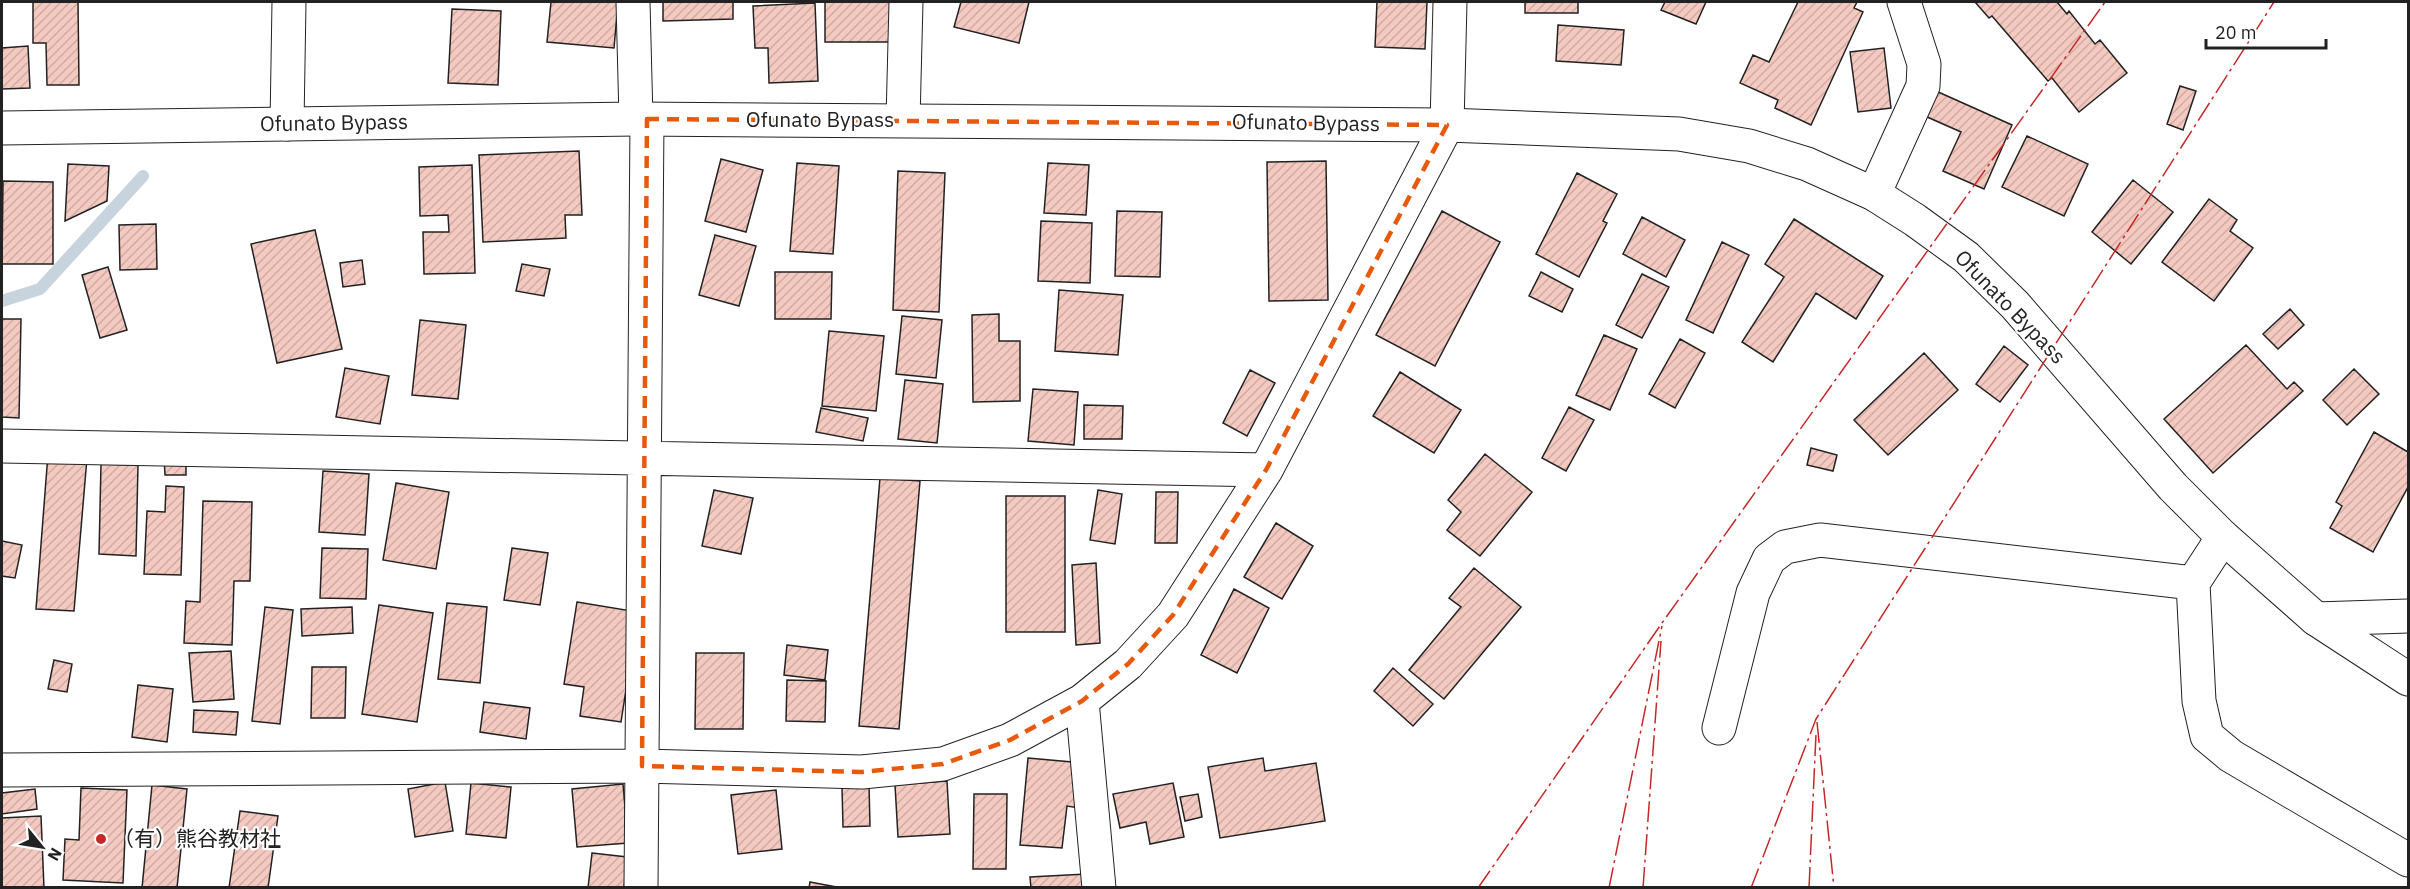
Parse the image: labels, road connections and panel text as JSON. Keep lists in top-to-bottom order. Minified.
{"streets":{"main road":["Ofunato Bypass"]},"places":["（有）熊谷教材社"],"scale_bar":"20 m","north":"bottom right"}
